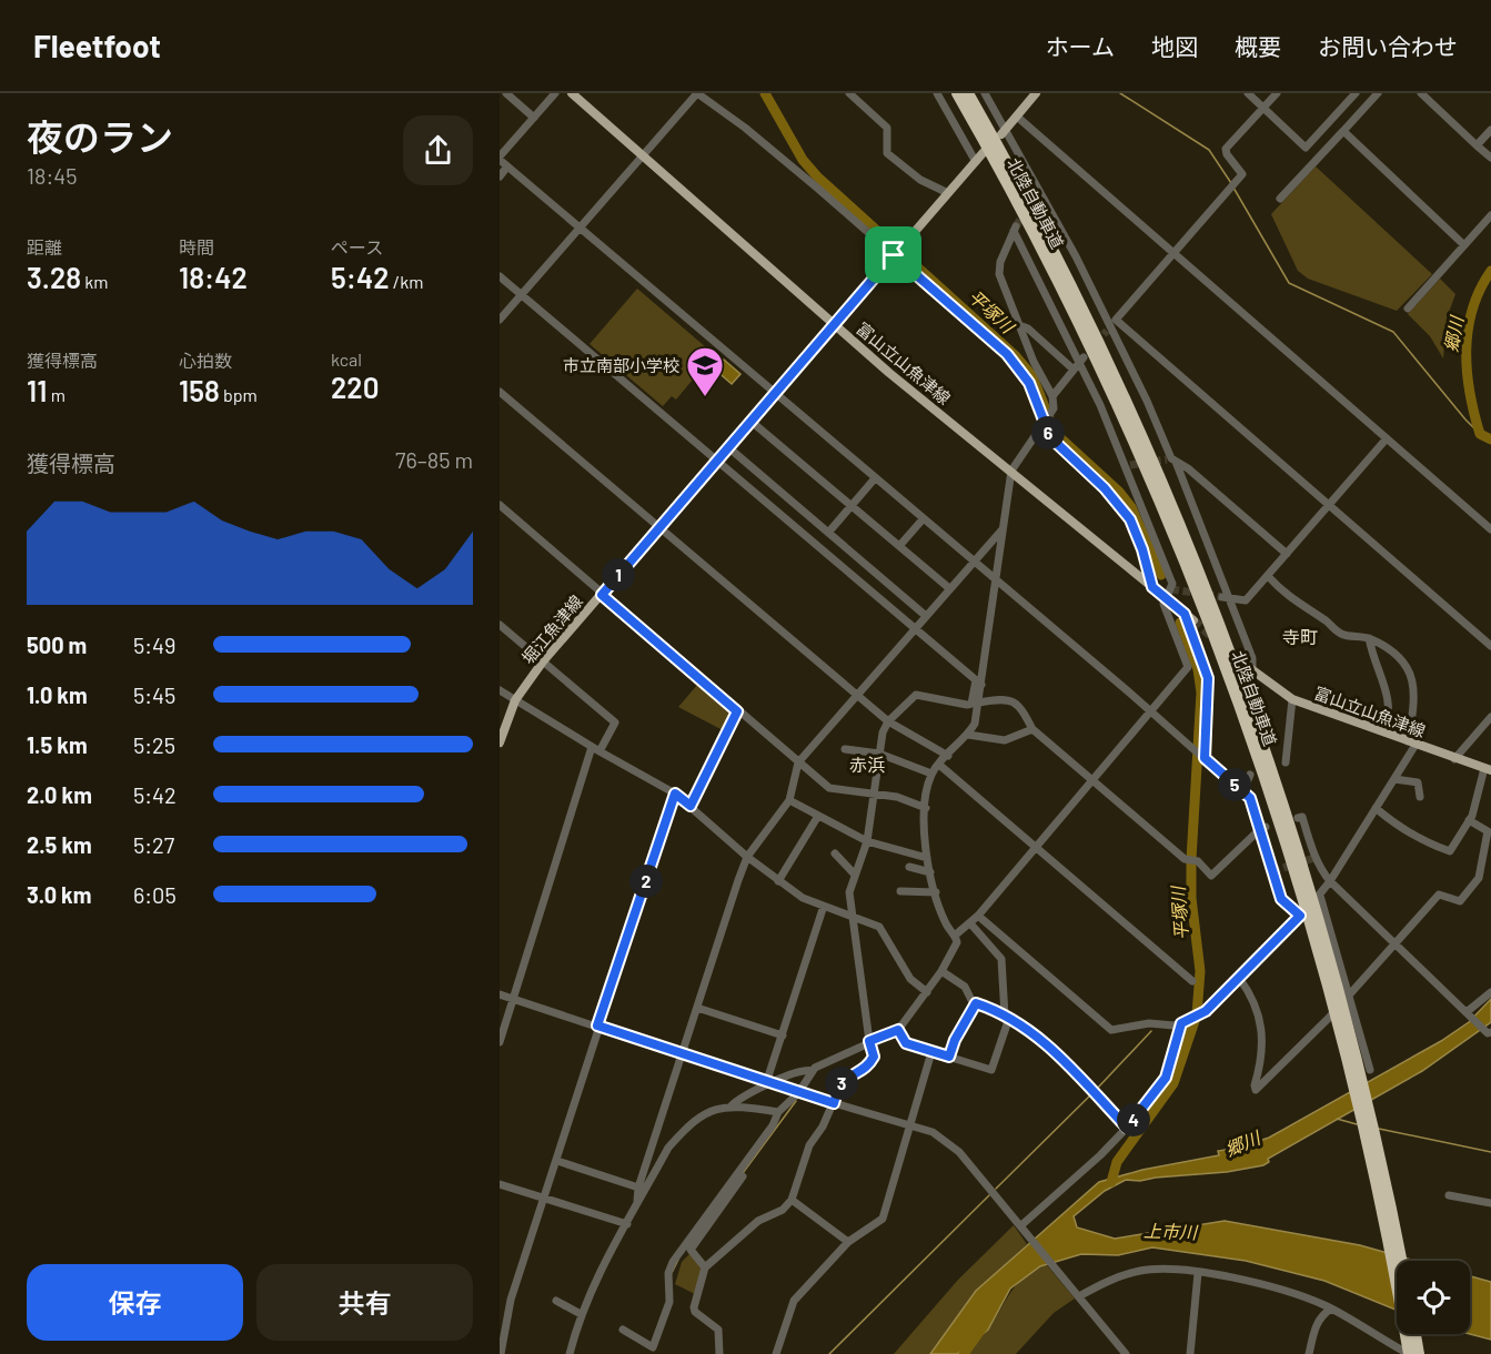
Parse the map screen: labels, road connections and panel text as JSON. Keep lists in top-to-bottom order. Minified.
{"streets":{"highway":["北陸自動車道"],"main road":["富山立山魚津線","堀江魚津線"]},"crossings":[["富山立山魚津線","堀江魚津線"]],"districts":["寺町","赤浜"],"water":["平塚川","郷川","上市川"],"places":{"school or university":["市立南部小学校"]},"page":{"header":"Fleetfoot","nav":["ホーム","地図","概要","お問い合わせ"],"heading":["夜のラン","18:45"],"stats":[["距離","3.28 km"],["時間","18:42"],["ペース","5:42 /km"],["獲得標高","11 m"],["心拍数","158 bpm"],["kcal","220"]],"pins":["6","1","5","2","3","4"],"chart":["獲得標高","76–85 m"],"list":[{"name":"500 m","note":"5:49"},{"name":"1.0 km","note":"5:45"},{"name":"1.5 km","note":"5:25"},{"name":"2.0 km","note":"5:42"},{"name":"2.5 km","note":"5:27"},{"name":"3.0 km","note":"6:05"}],"buttons":["保存","共有"]}}
